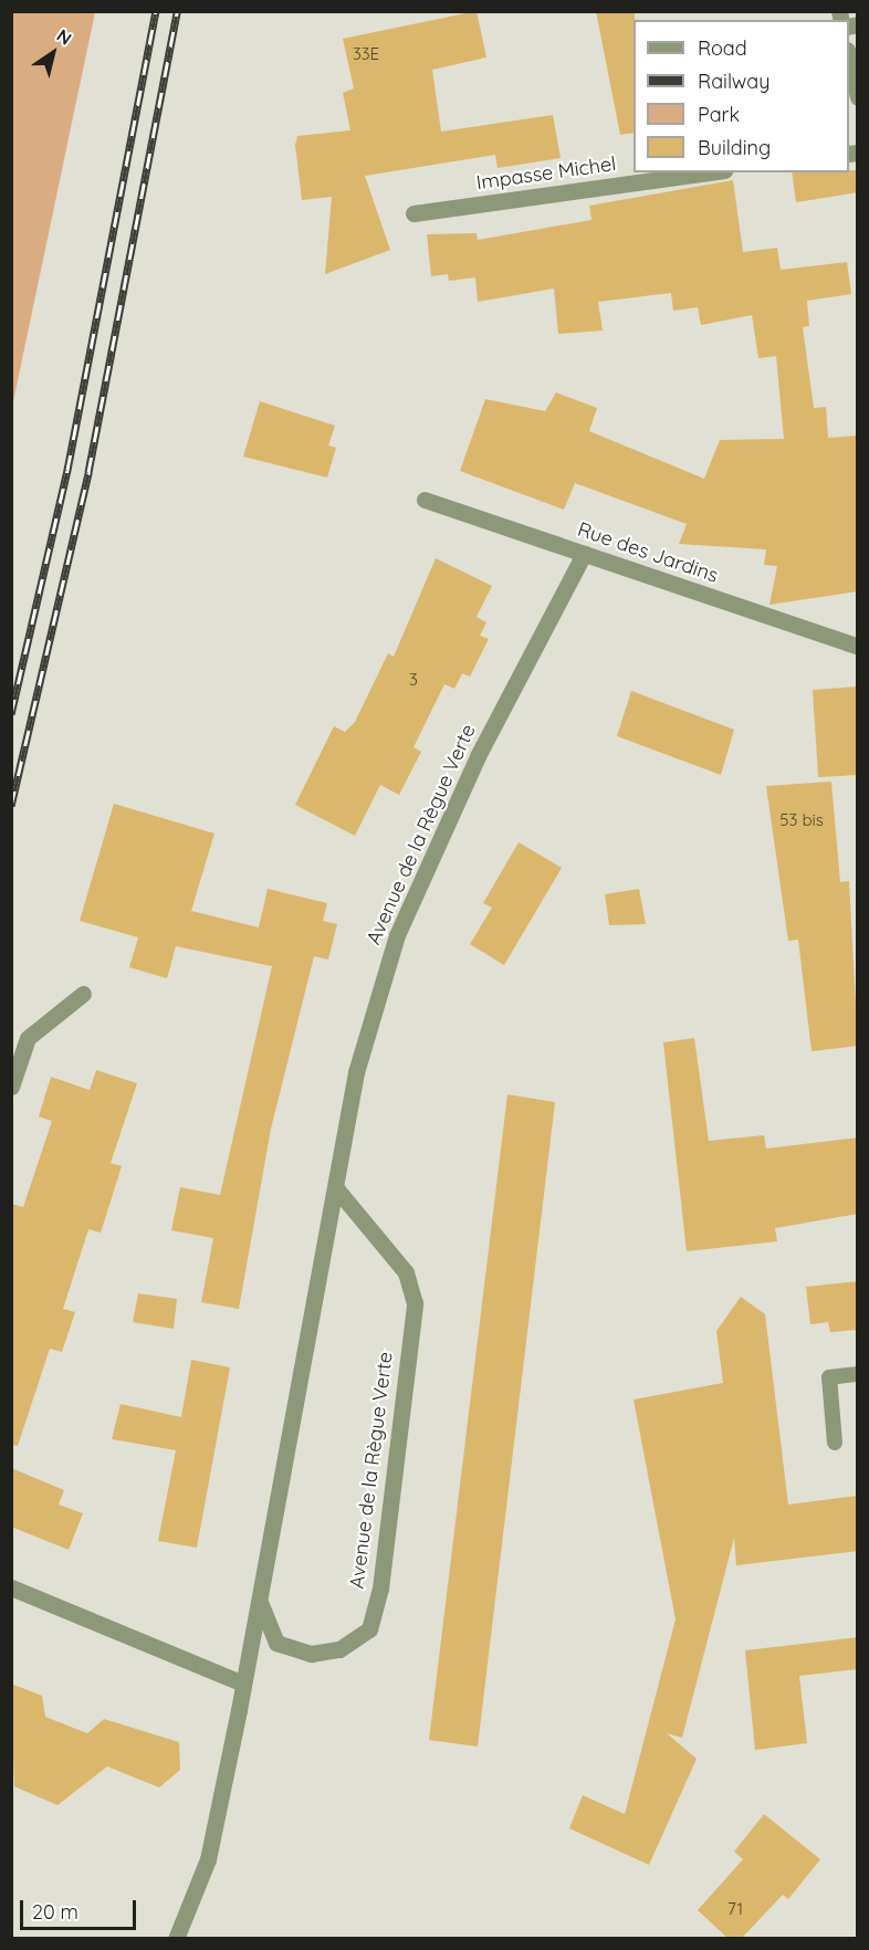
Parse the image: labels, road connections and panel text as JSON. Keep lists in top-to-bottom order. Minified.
{"streets":{"street":["Impasse Michel","Rue des Jardins","Avenue de la Règue Verte"]},"crossings":[["Rue des Jardins","Avenue de la Règue Verte"]],"house_numbers":["33E","3","53 bis","71"],"legend":["Road","Railway","Park","Building"],"scale_bar":"20 m","north":"top right"}
